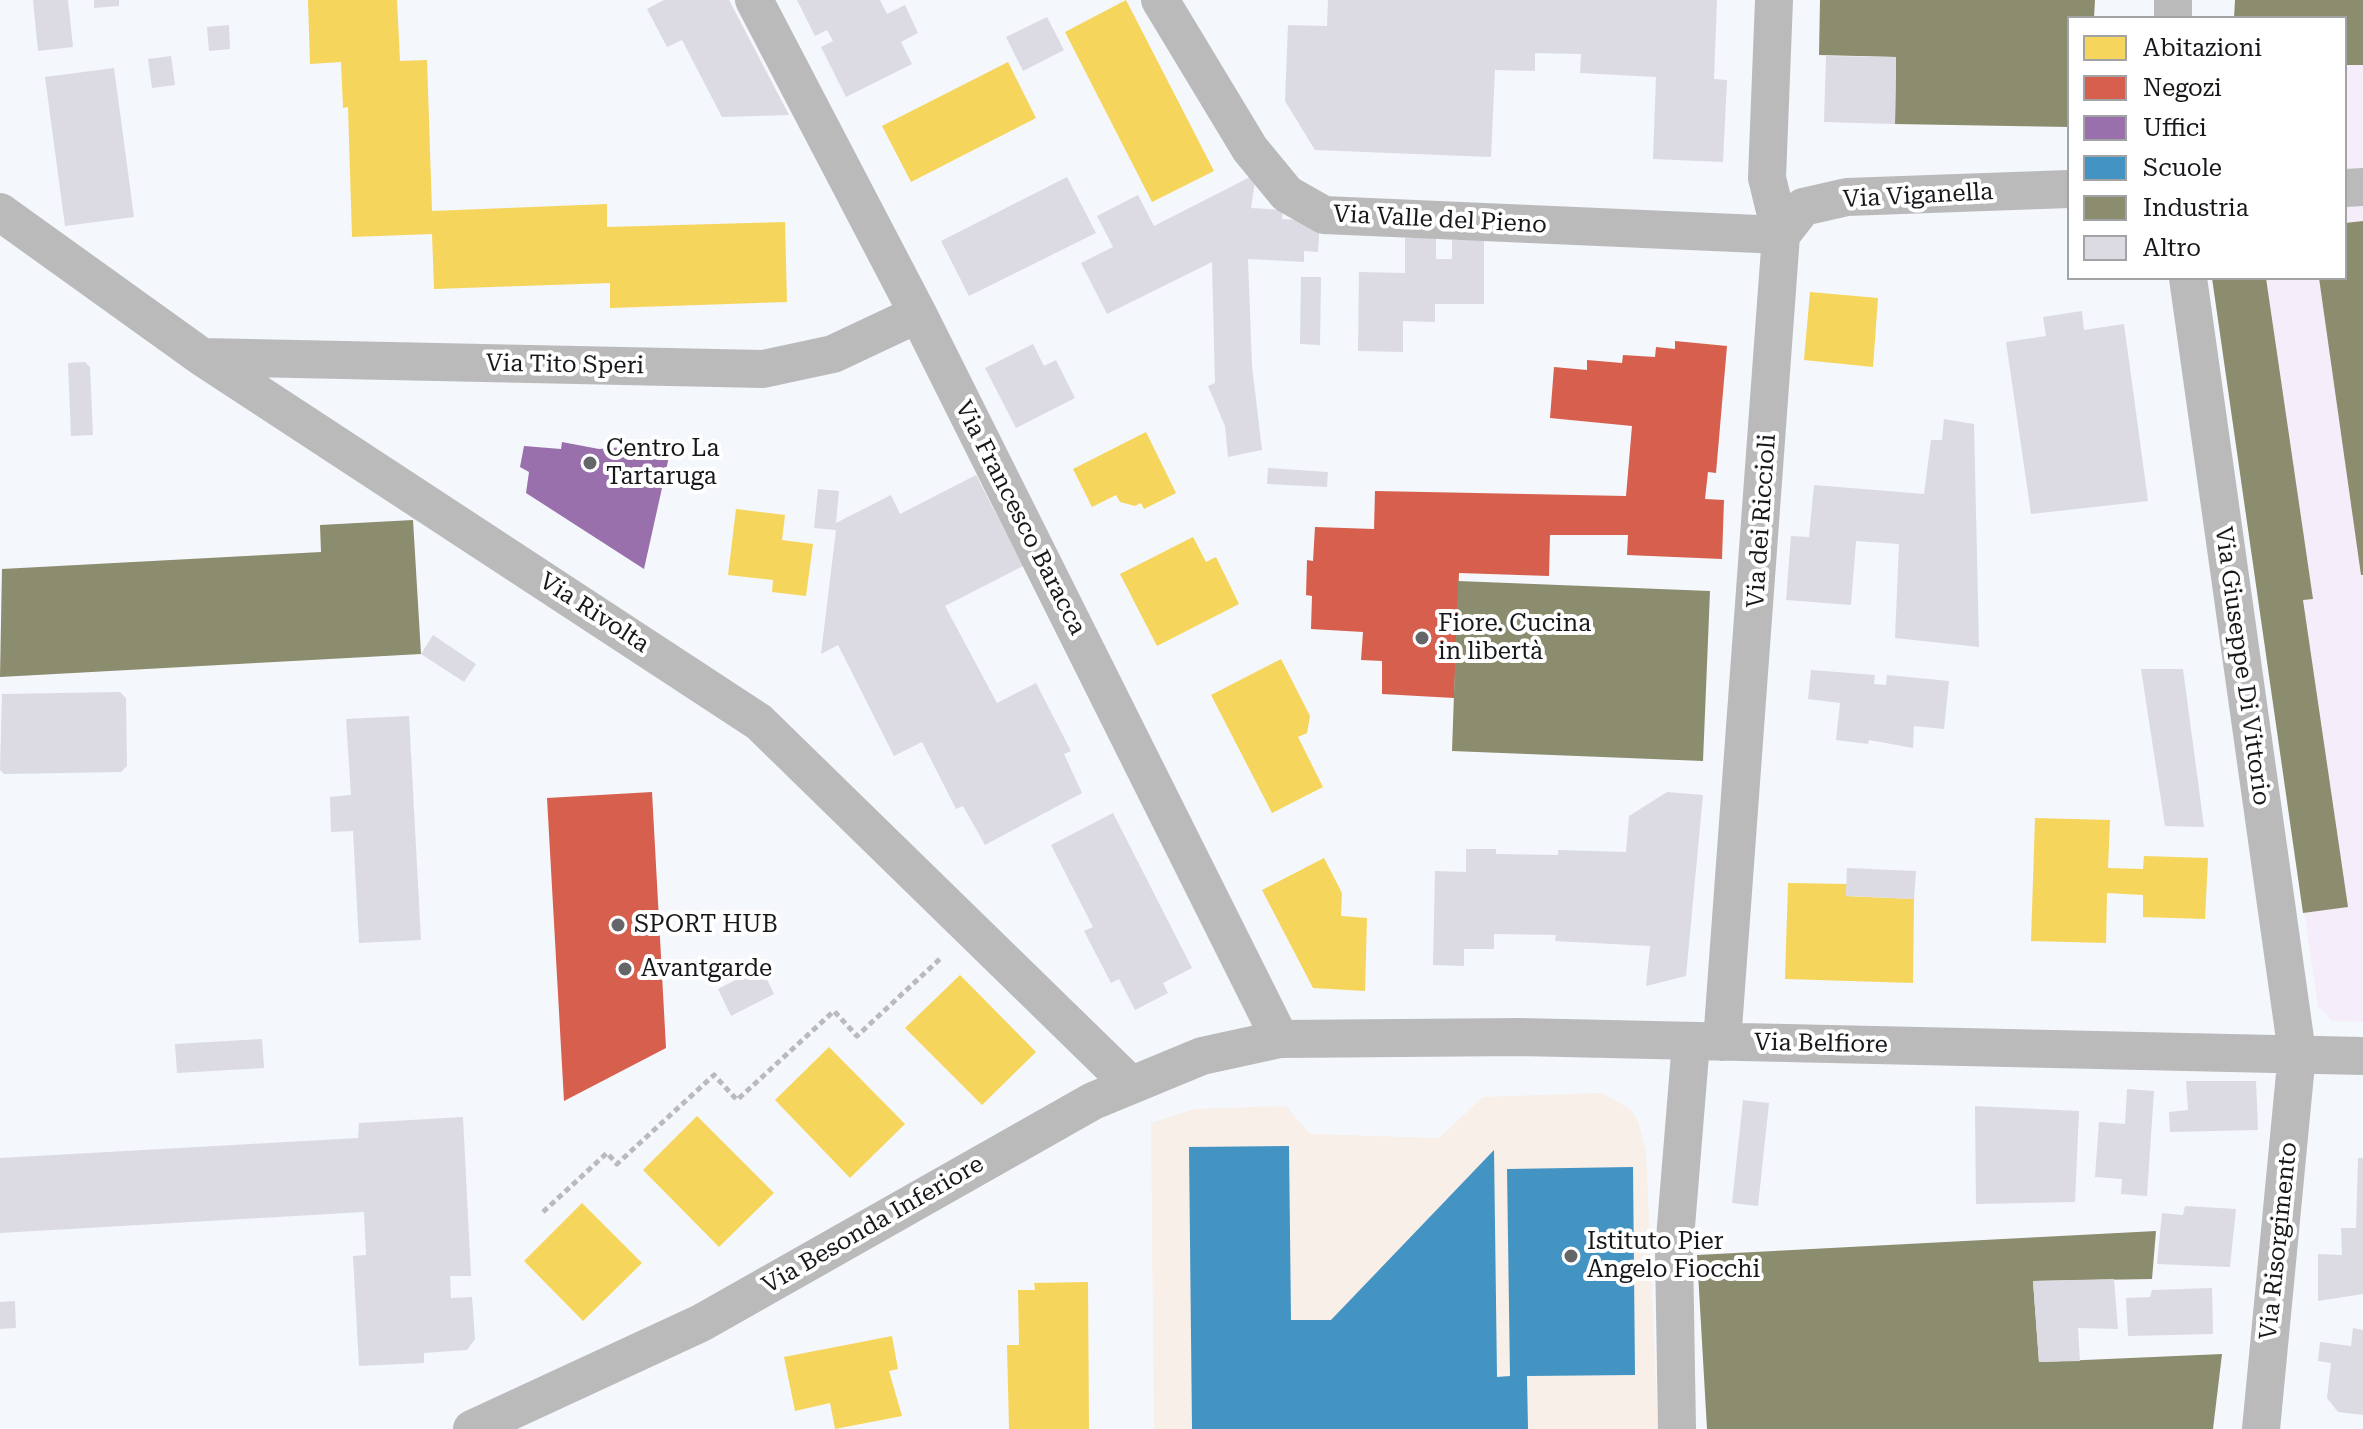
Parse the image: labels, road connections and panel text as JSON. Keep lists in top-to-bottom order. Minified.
{"streets":{"street":["Via Viganella","Via Valle del Pieno","Via Tito Speri","Via Francesco Baracca","Via dei Riccioli","Via Rivolta","Via Giuseppe Di Vittorio","Via Belfiore","Via Besonda Inferiore","Via Risorgimento"]},"crossings":[["Via Viganella","Via Valle del Pieno"],["Via Viganella","Via dei Riccioli"],["Via Valle del Pieno","Via dei Riccioli"],["Via Tito Speri","Via Francesco Baracca"],["Via Tito Speri","Via Rivolta"],["Via Francesco Baracca","Via Belfiore"],["Via Francesco Baracca","Via Besonda Inferiore"],["Via dei Riccioli","Via Belfiore"],["Via Rivolta","Via Besonda Inferiore"],["Via Giuseppe Di Vittorio","Via Belfiore"],["Via Giuseppe Di Vittorio","Via Risorgimento"],["Via Belfiore","Via Besonda Inferiore"],["Via Belfiore","Via Risorgimento"]],"places":["Centro La Tartaruga","Fiore. Cucina in libertà","SPORT HUB","Avantgarde","Istituto Pier Angelo Fiocchi"],"legend":["Abitazioni","Negozi","Uffici","Scuole","Industria","Altro"]}
